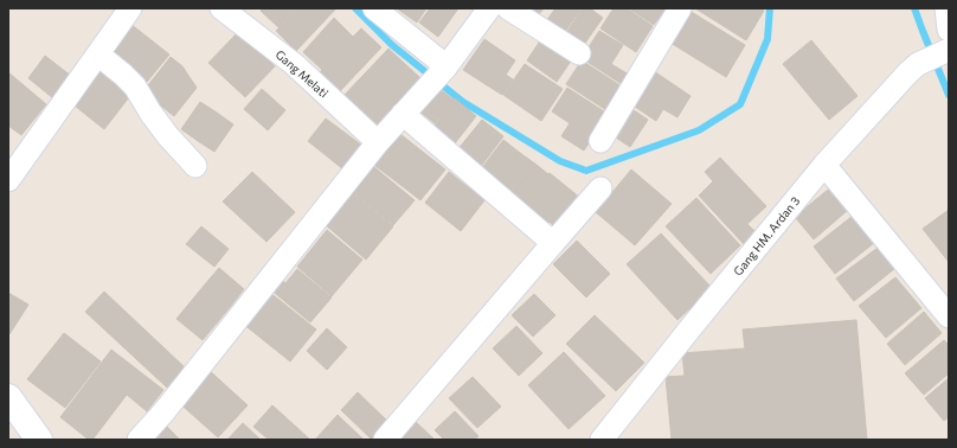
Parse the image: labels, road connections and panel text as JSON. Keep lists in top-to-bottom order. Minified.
{"streets":{"street":["Gang Melati","Gang HM. Ardan 3"]}}
